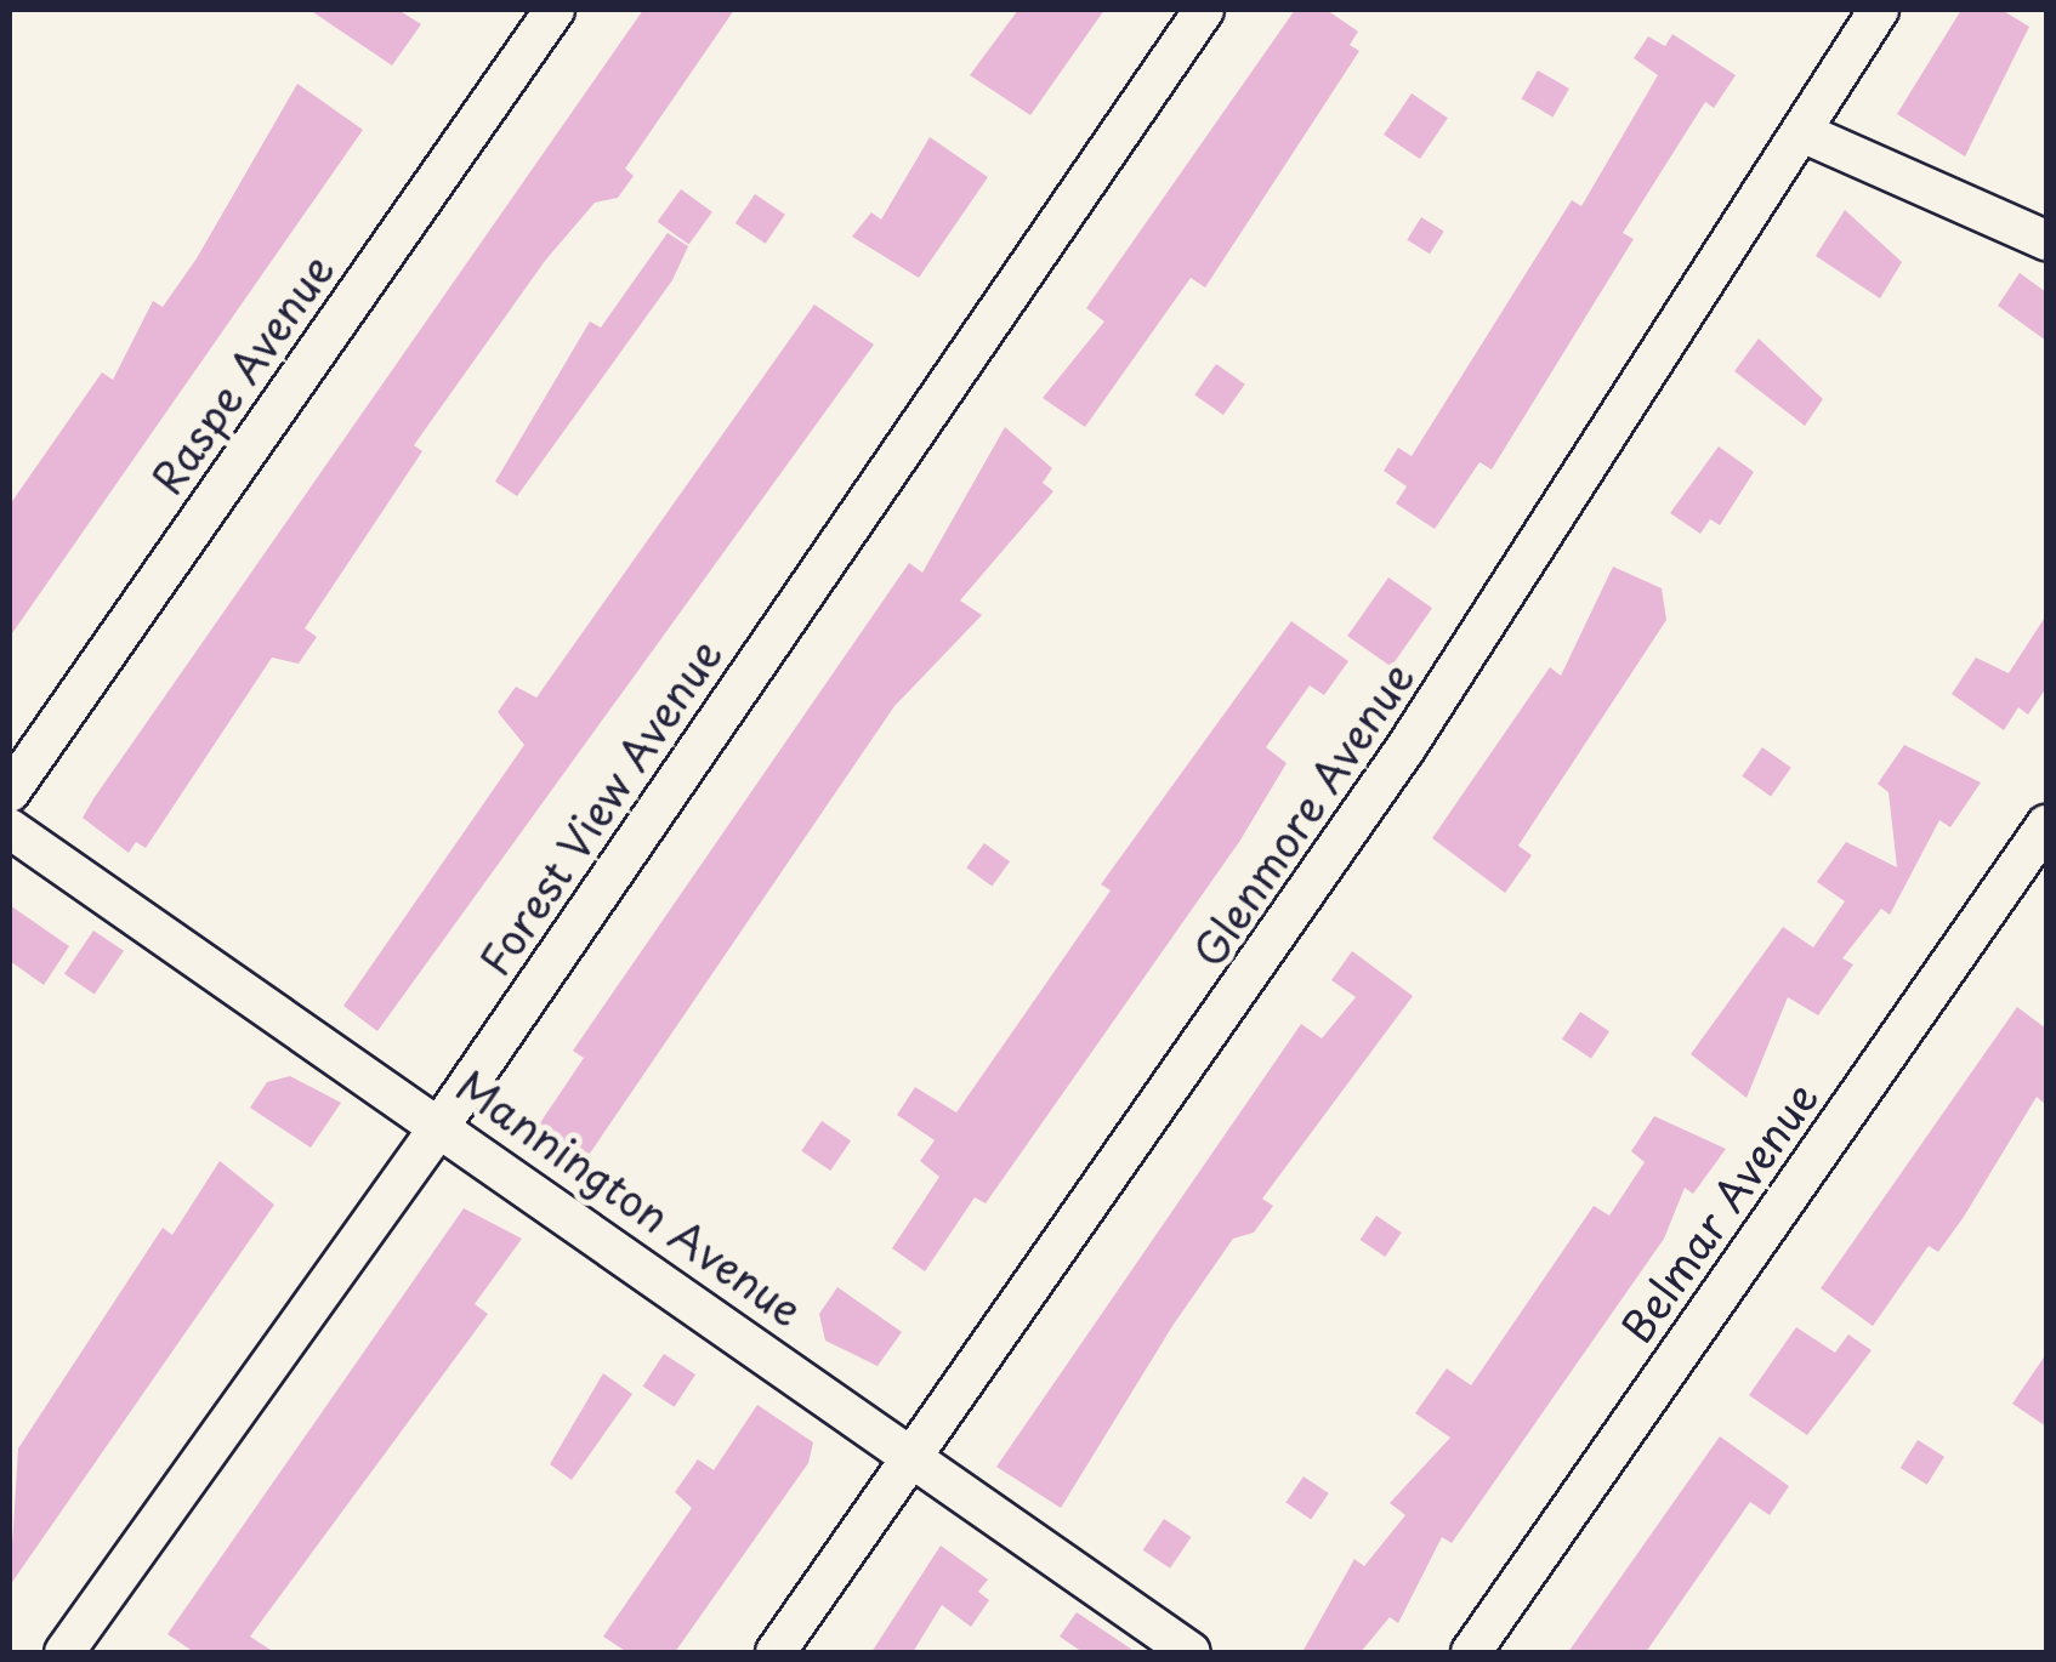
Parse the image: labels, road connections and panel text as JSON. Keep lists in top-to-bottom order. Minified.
{"streets":{"street":["Raspe Avenue","Forest View Avenue","Glenmore Avenue","Mannington Avenue","Belmar Avenue"]},"crossings":[["Forest View Avenue","Mannington Avenue"],["Glenmore Avenue","Mannington Avenue"]]}
